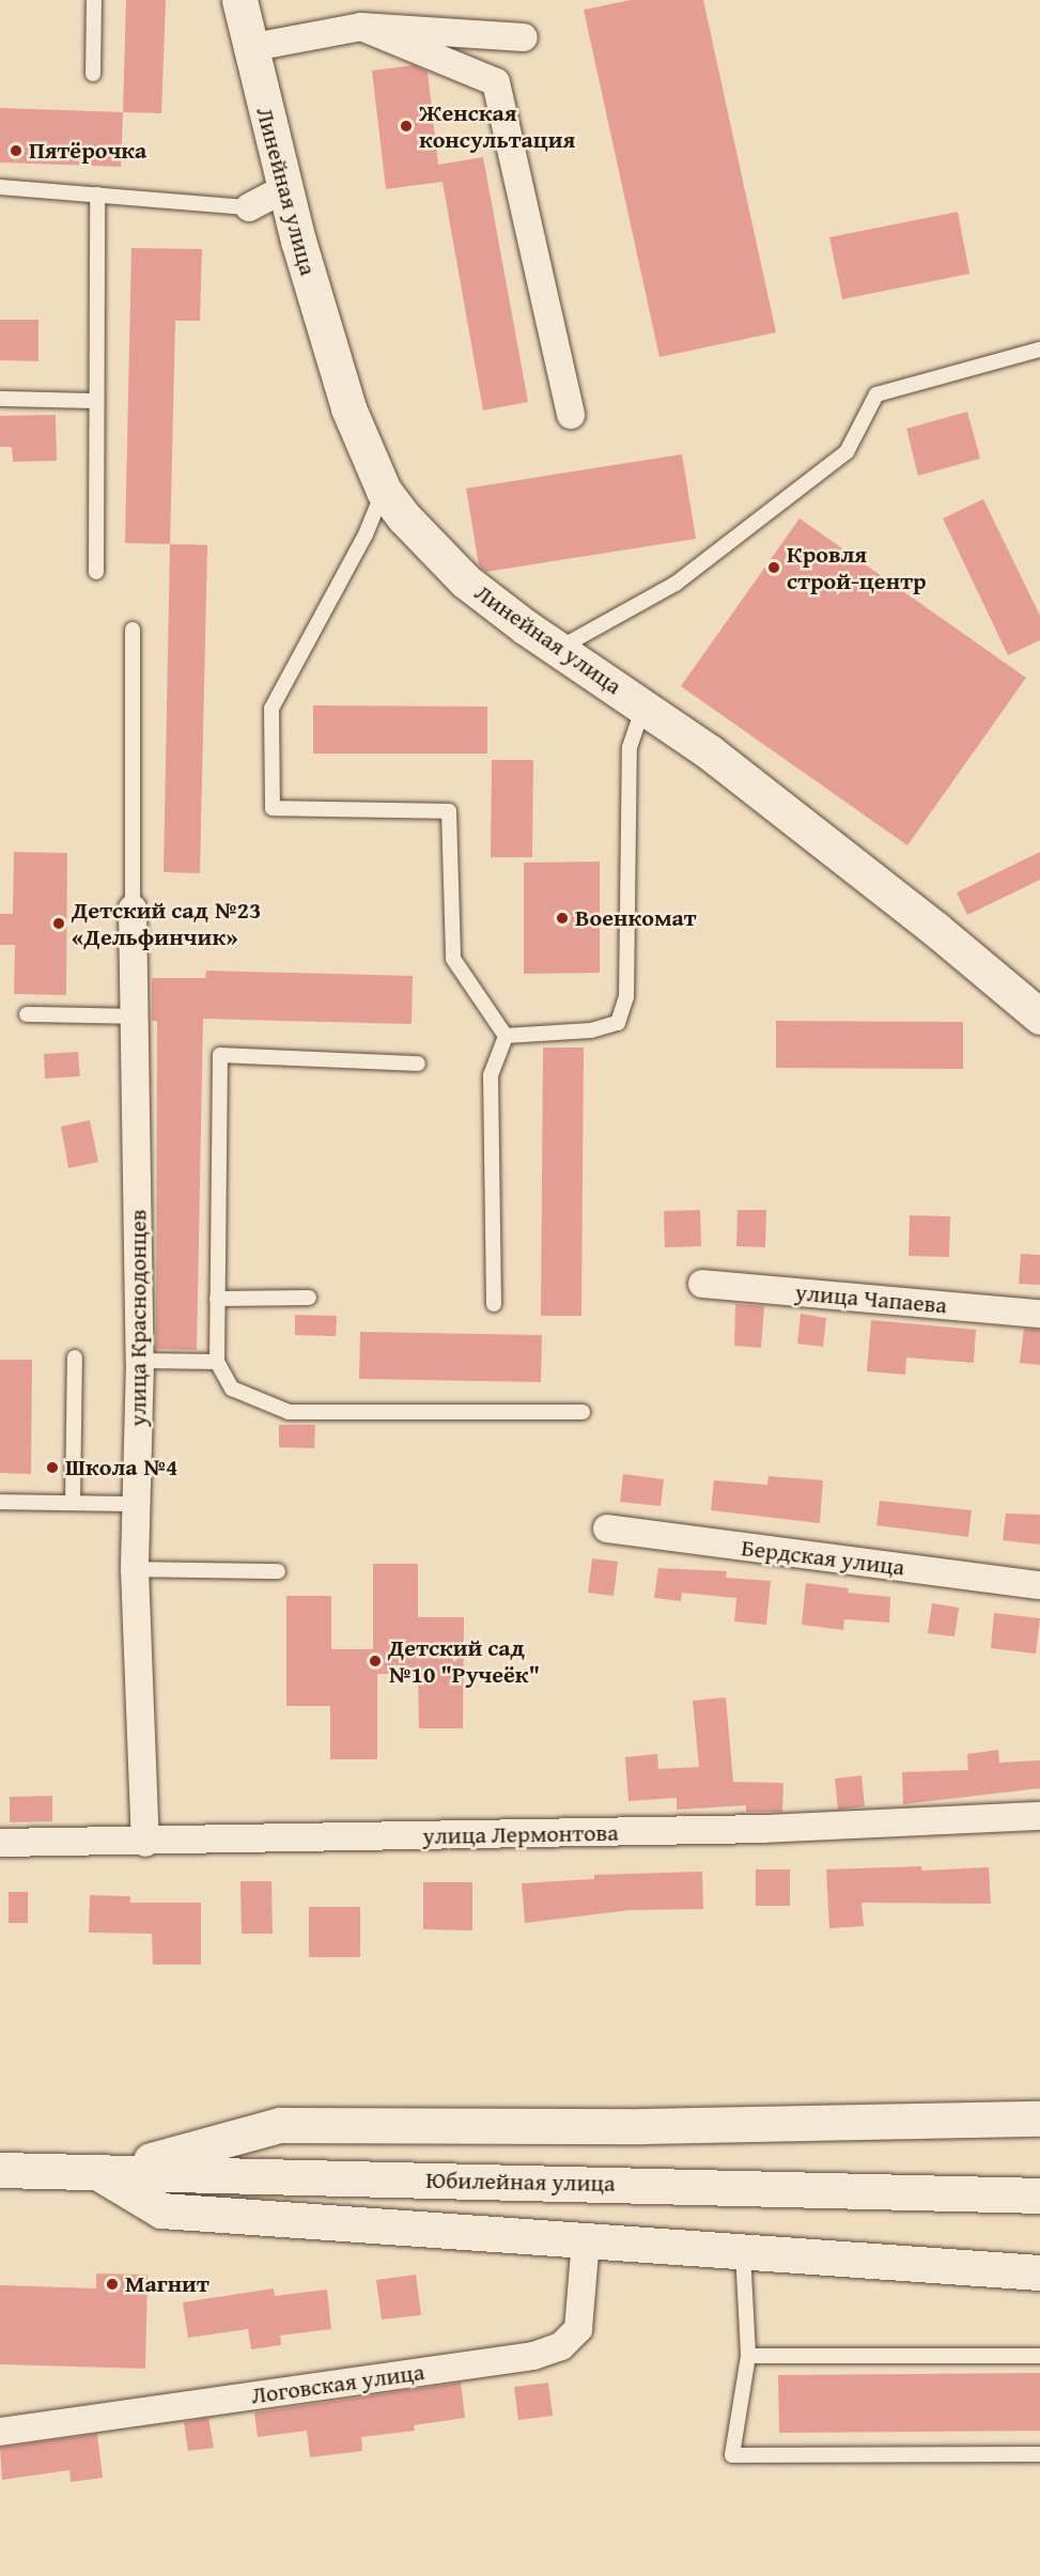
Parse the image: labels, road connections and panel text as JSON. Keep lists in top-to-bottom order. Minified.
{"streets":{"main road":["Линейная улица","Юбилейная улица"],"street":["улица Чапаева","улица Краснодонцев","Бердская улица","улица Лермонтова","Логовская улица"]},"crossings":[["улица Краснодонцев","улица Лермонтова"]],"places":["Женская консультация","Пятёрочка","Кровля строй-центр","Военкомат","Детский сад №23 «Дельфинчик»","Школа №4","Детский сад №10 \"Ручеёк\"","Магнит"]}
